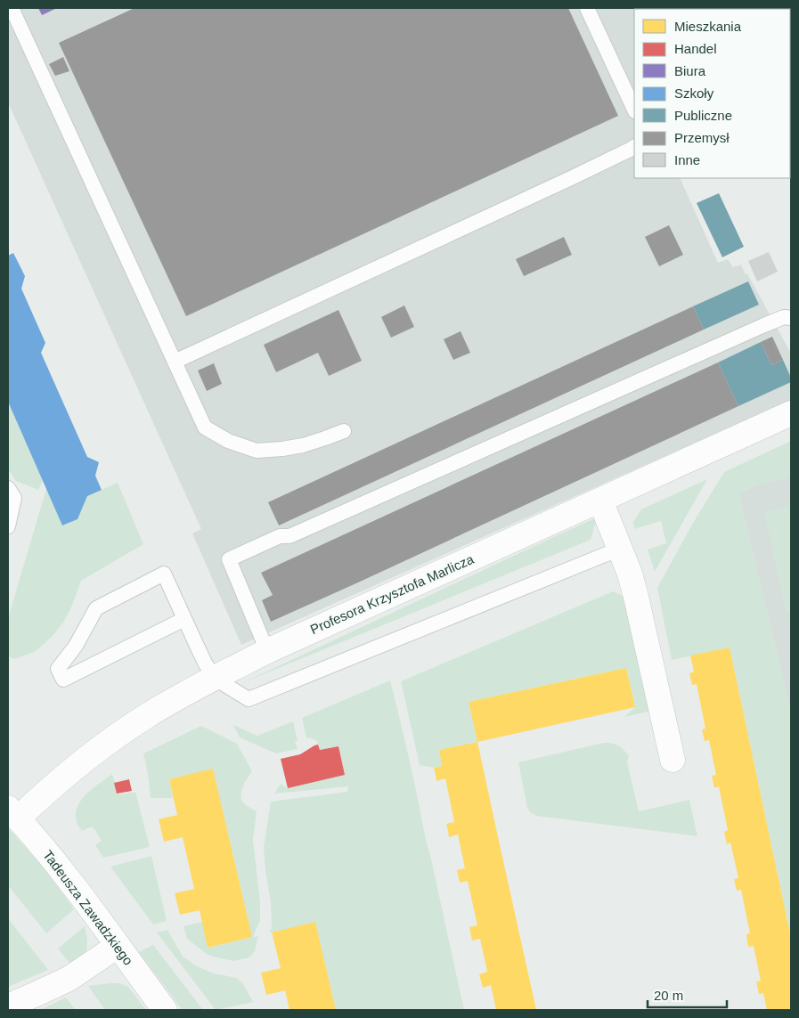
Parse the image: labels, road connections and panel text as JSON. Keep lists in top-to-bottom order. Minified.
{"streets":{"street":["Profesora Krzysztofa Marlicza","Tadeusza Zawadzkiego"]},"crossings":[["Profesora Krzysztofa Marlicza","Tadeusza Zawadzkiego"]],"legend":["Mieszkania","Handel","Biura","Szkoły","Publiczne","Przemysł","Inne"],"scale_bar":"20 m"}
